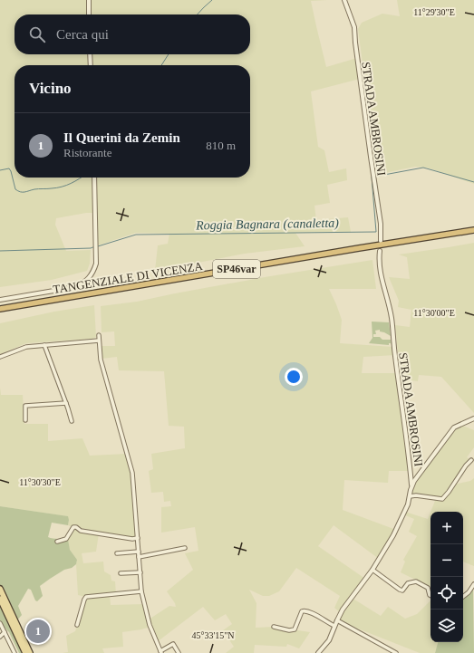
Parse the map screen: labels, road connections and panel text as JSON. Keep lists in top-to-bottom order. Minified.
{"streets":{"highway":["SP46var","TANGENZIALE DI VICENZA"],"street":["STRADA AMBROSINI"]},"water":["Roggia Bagnara (canaletta)"],"page":{"search":"Cerca qui","heading":"Vicino","list":[{"mark":"1","name":"Il Querini da Zemin","note":"Ristorante","value":"810 m"}],"map_buttons":["+","−"],"pins":"1"},"coordinates":["11°29'30\"E","11°30'00\"E","11°30'30\"E","45°33'15\"N"]}
